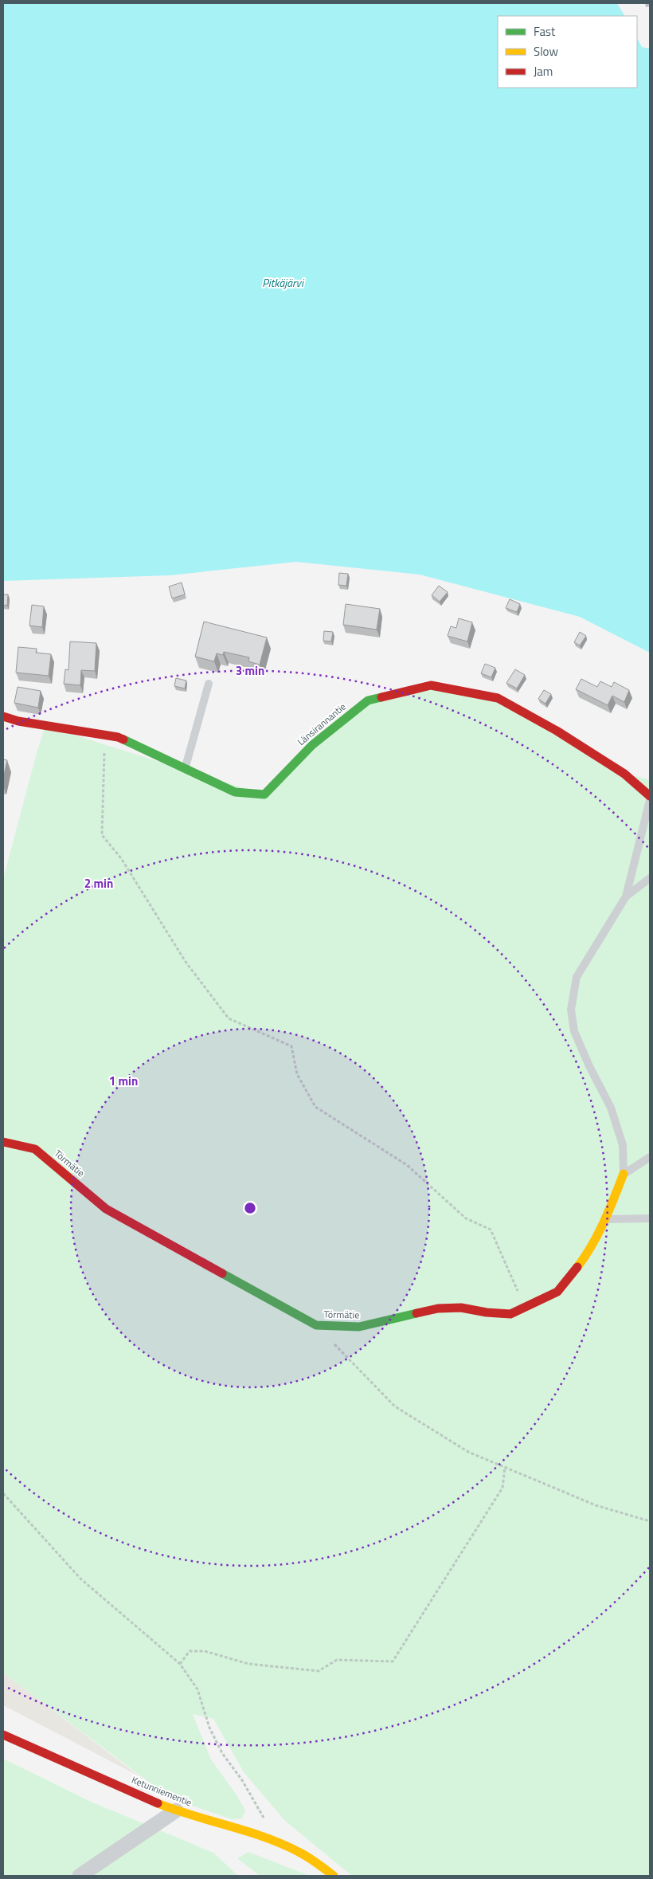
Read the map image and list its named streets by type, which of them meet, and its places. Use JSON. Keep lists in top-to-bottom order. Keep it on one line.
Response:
{"streets":{"street":["Länsirannantie","Törmätie","Ketunniementie"]},"water":["Pitkäjärvi"],"legend":["Fast","Slow","Jam"],"rings":["3 min","2 min","1 min"]}
